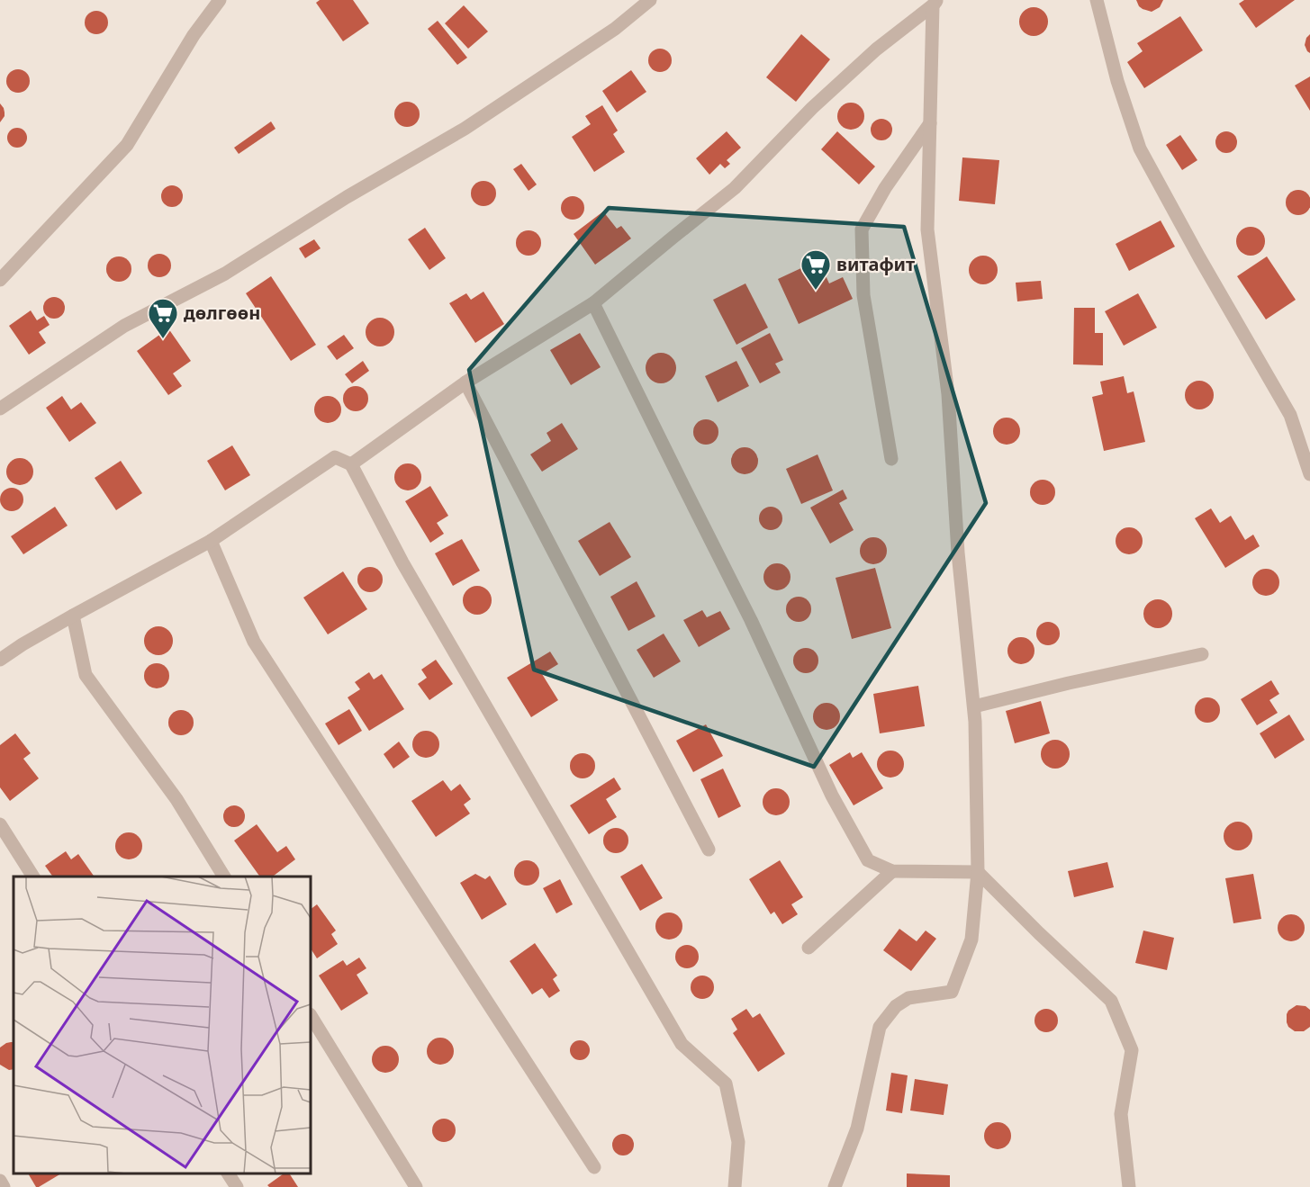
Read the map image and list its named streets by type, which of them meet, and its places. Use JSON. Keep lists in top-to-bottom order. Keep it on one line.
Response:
{"places":{"supermarket":["витафит","дөлгөөн"]}}
